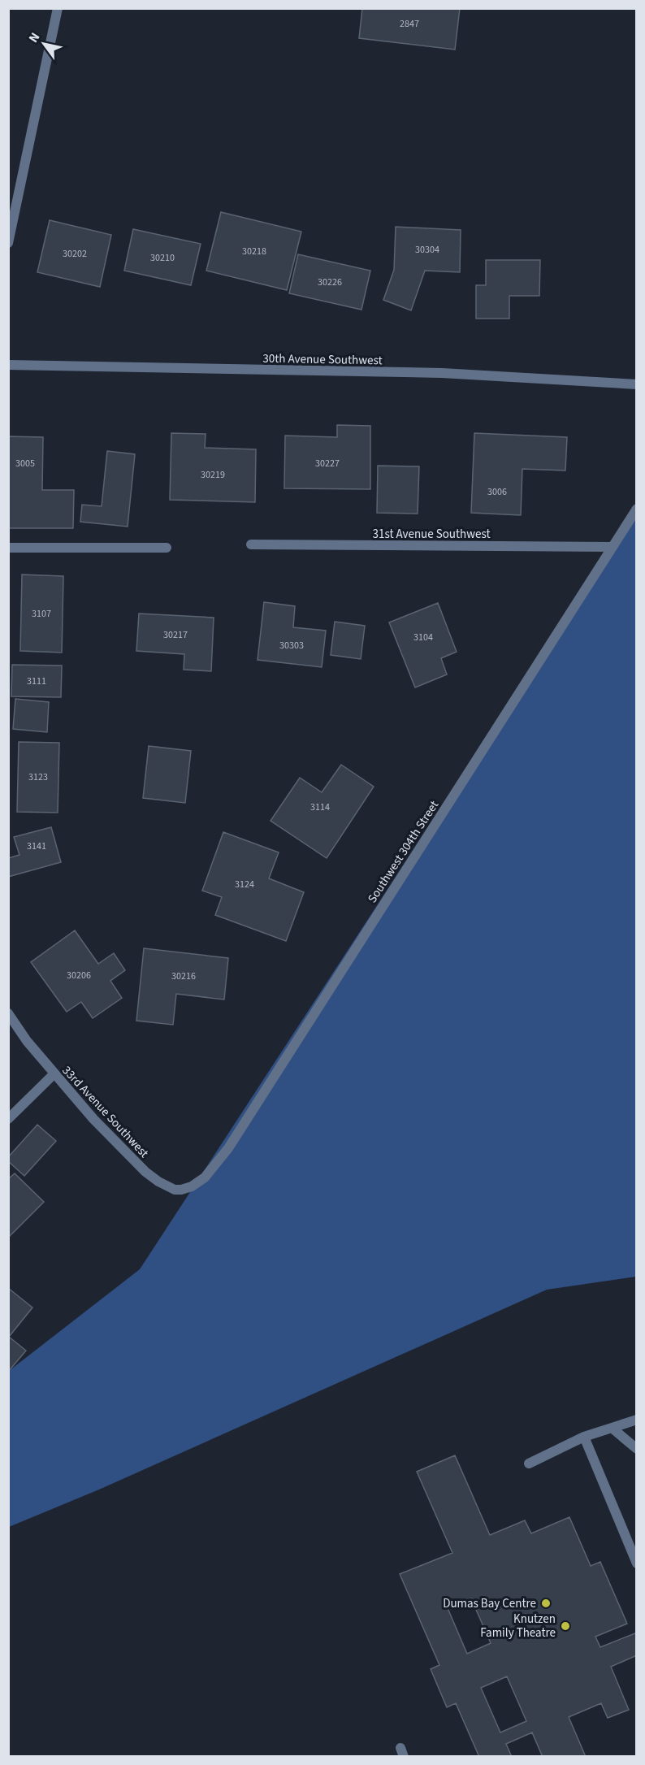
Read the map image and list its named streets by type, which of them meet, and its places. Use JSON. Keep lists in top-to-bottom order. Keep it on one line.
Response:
{"streets":{"street":["30th Avenue Southwest","31st Avenue Southwest","Southwest 304th Street","33rd Avenue Southwest"]},"crossings":[["31st Avenue Southwest","Southwest 304th Street"],["Southwest 304th Street","33rd Avenue Southwest"]],"places":["Dumas Bay Centre","Knutzen Family Theatre"],"house_numbers":["2847","30304","30218","30202","30210","30226","3005","30227","30219","3006","3107","30217","3104","30303","3111","3123","3114","3141","3124","30206","30216"],"north":"top left"}
